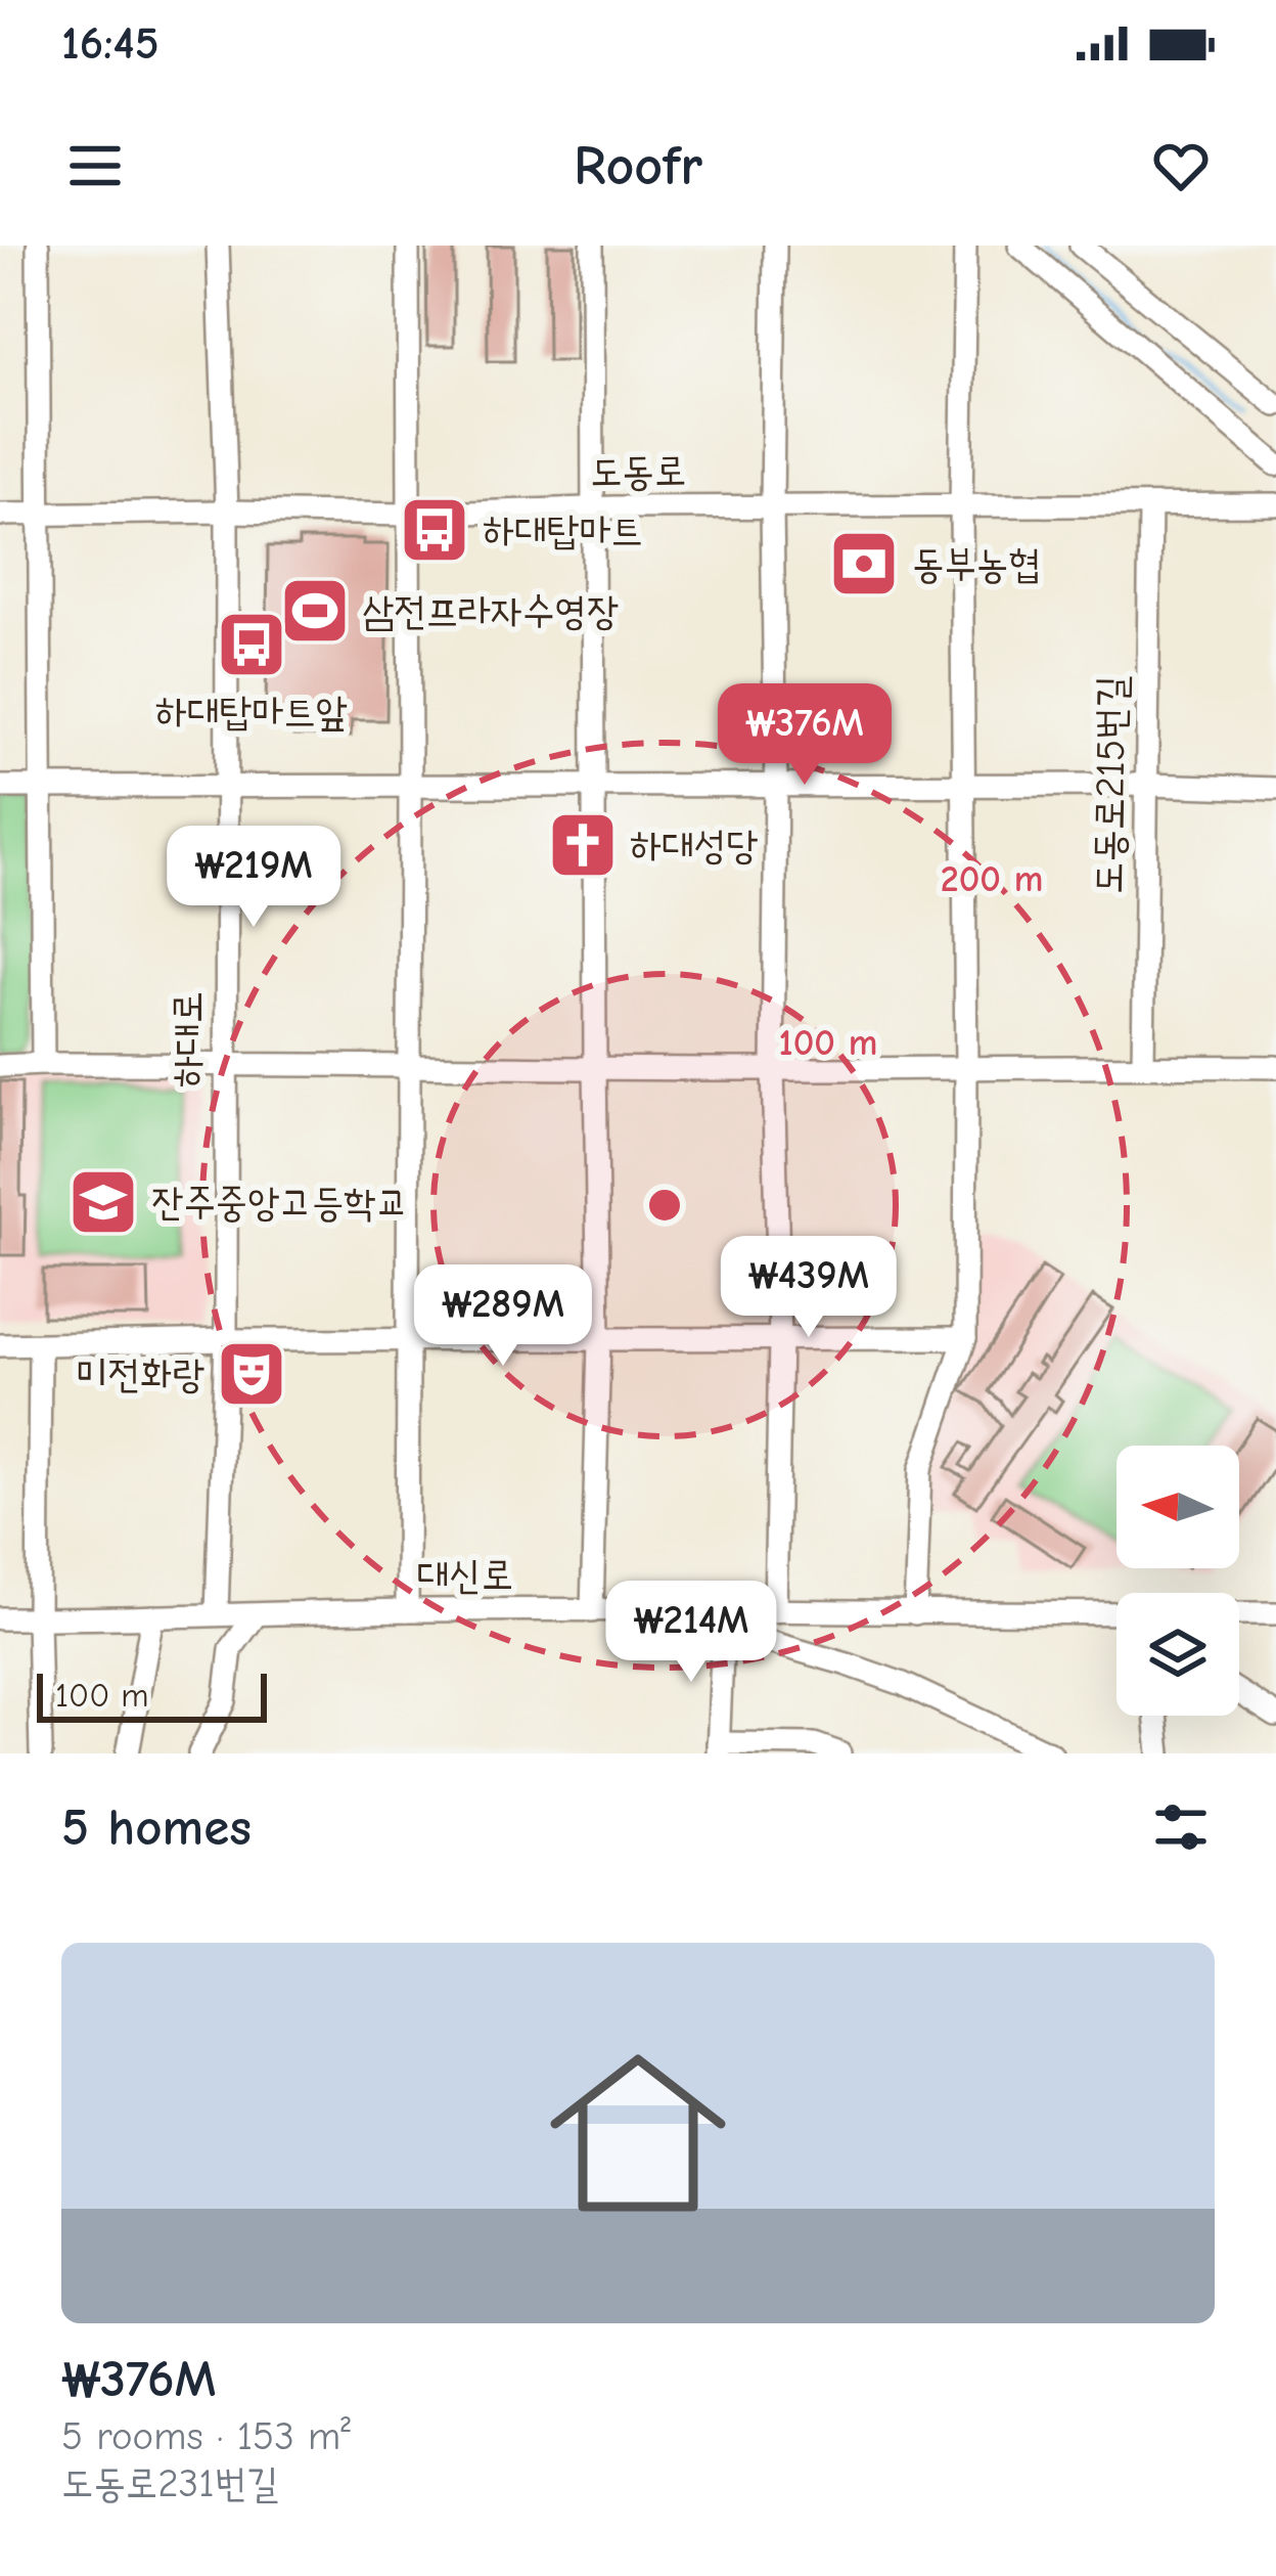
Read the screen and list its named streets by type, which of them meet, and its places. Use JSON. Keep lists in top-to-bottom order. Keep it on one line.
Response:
{"streets":{"street":["도동로","도동로215번길","하대로","대신로"]},"crossings":[["도동로","도동로215번길"],["도동로","하대로"],["하대로","대신로"]],"places":{"bus stop":["하대탑마트","하대탑마트앞"],"bank":["동부농협"],"sports":["삼전프라자수영장"],"church":["하대성당"],"school or university":["잔주중앙고등학교"],"theatre":["미전화랑"]},"scale_bar":"100 m","north":"left","page":{"status":"16:45","header":"Roofr","price":["₩376M","₩219M","₩439M","₩289M","₩214M"],"scale":"100 m","heading":"5 homes","list":[{"name":"₩376M","note":"5 rooms · 153 m² · 도동로231번길"}]},"rings":["200 m","100 m"]}
